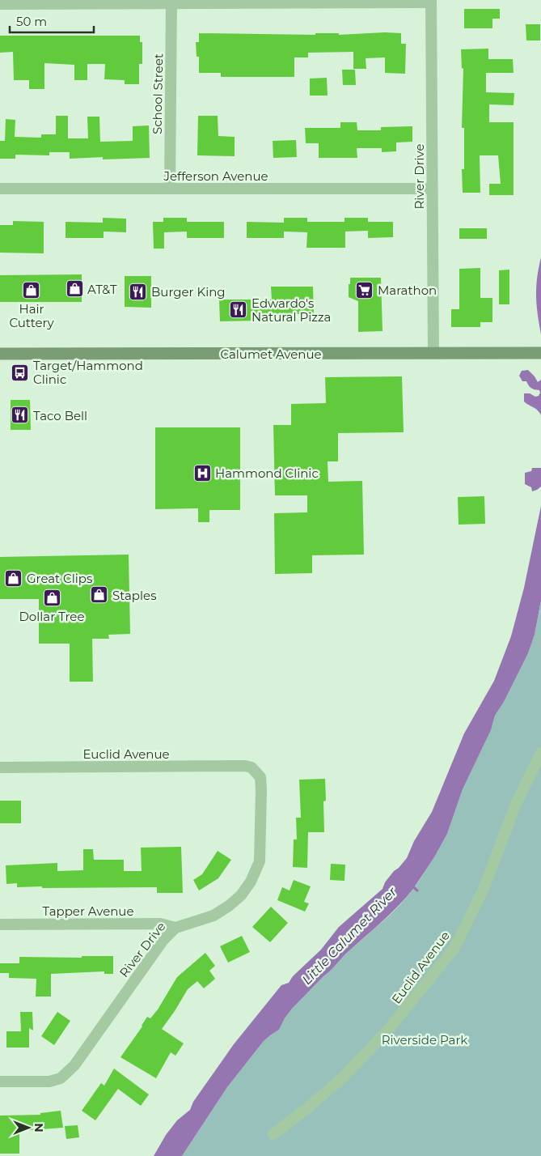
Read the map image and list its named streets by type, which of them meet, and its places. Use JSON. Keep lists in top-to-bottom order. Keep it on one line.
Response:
{"streets":{"main road":["Calumet Avenue"],"street":["School Street","Jefferson Avenue","River Drive","Euclid Avenue","Tapper Avenue"]},"crossings":[["School Street","Jefferson Avenue"],["Jefferson Avenue","River Drive"],["River Drive","Calumet Avenue"],["River Drive","Euclid Avenue"],["River Drive","Tapper Avenue"]],"water":["Little Calumet River"],"parks":["Riverside Park"],"places":{"shop":["AT&T","Hair Cuttery","Great Clips","Staples","Dollar Tree"],"supermarket":["Marathon"],"restaurant":["Burger King","Edwardo's Natural Pizza","Taco Bell"],"bus stop":["Target/Hammond Clinic"],"hospital":["Hammond Clinic"]},"scale_bar":"50 m","north":"right"}
